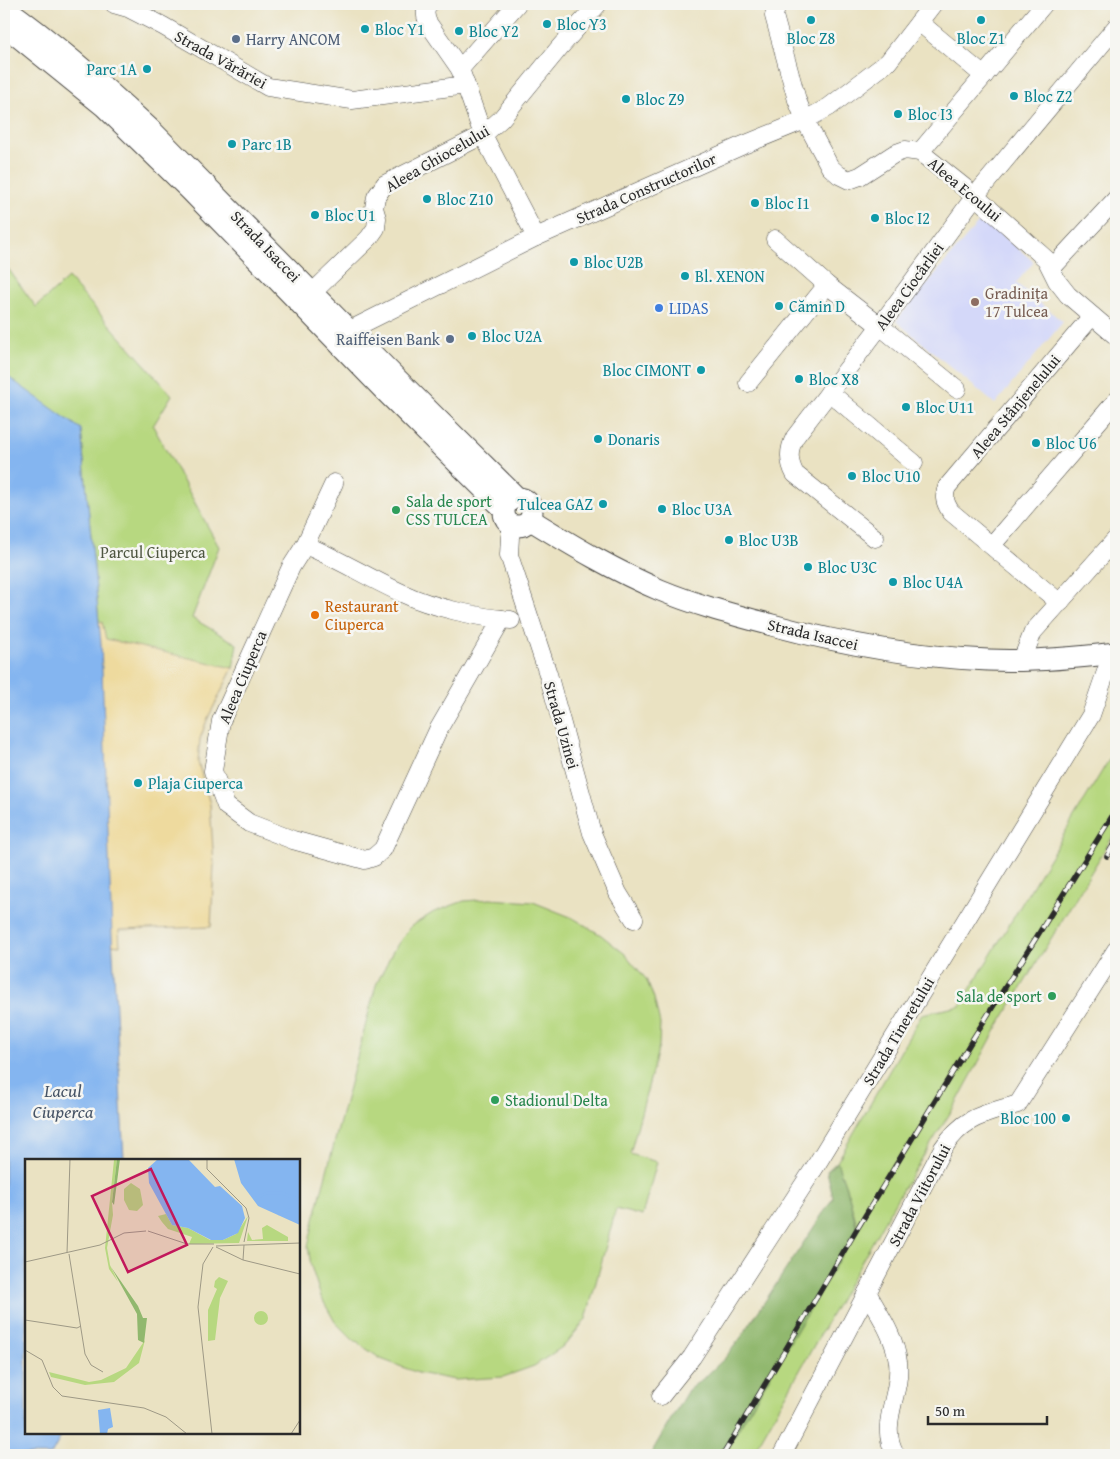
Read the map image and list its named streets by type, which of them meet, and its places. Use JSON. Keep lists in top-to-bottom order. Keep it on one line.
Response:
{"streets":{"main road":["Strada Isaccei"],"street":["Strada Vărăriei","Aleea Ghiocelului","Strada Constructorilor","Aleea Ecoului","Aleea Ciocârliei","Aleea Stânjenelului","Aleea Ciuperca","Strada Uzinei","Strada Tineretului","Strada Viitorului"]},"crossings":[["Aleea Ghiocelului","Strada Isaccei"],["Strada Constructorilor","Aleea Ecoului"],["Strada Constructorilor","Strada Isaccei"],["Aleea Ecoului","Aleea Ciocârliei"],["Aleea Ecoului","Aleea Stânjenelului"],["Strada Isaccei","Strada Uzinei"],["Strada Isaccei","Strada Tineretului"]],"water":["Lacul Ciuperca"],"parks":["Parcul Ciuperca"],"places":["Bloc Z8","Bloc Z1","Bloc Y3","Bloc Y1","Bloc Y2","Harry ANCOM","Parc 1A","Bloc Z2","Bloc Z9","Bloc I3","Parc 1B","Bloc Z10","Bloc I1","Bloc U1","Bloc I2","Bloc U2B","Bl. XENON","Gradinița 17 Tulcea","Cămin D","LIDAS","Bloc U2A","Raiffeisen Bank","Bloc CIMONT","Bloc X8","Bloc U11","Donaris","Bloc U6","Bloc U10","Tulcea GAZ","Bloc U3A","Sala de sport CSS TULCEA","Bloc U3B","Bloc U3C","Bloc U4A","Restaurant Ciuperca","Plaja Ciuperca","Sala de sport","Stadionul Delta","Bloc 100"],"scale_bar":"50 m"}
